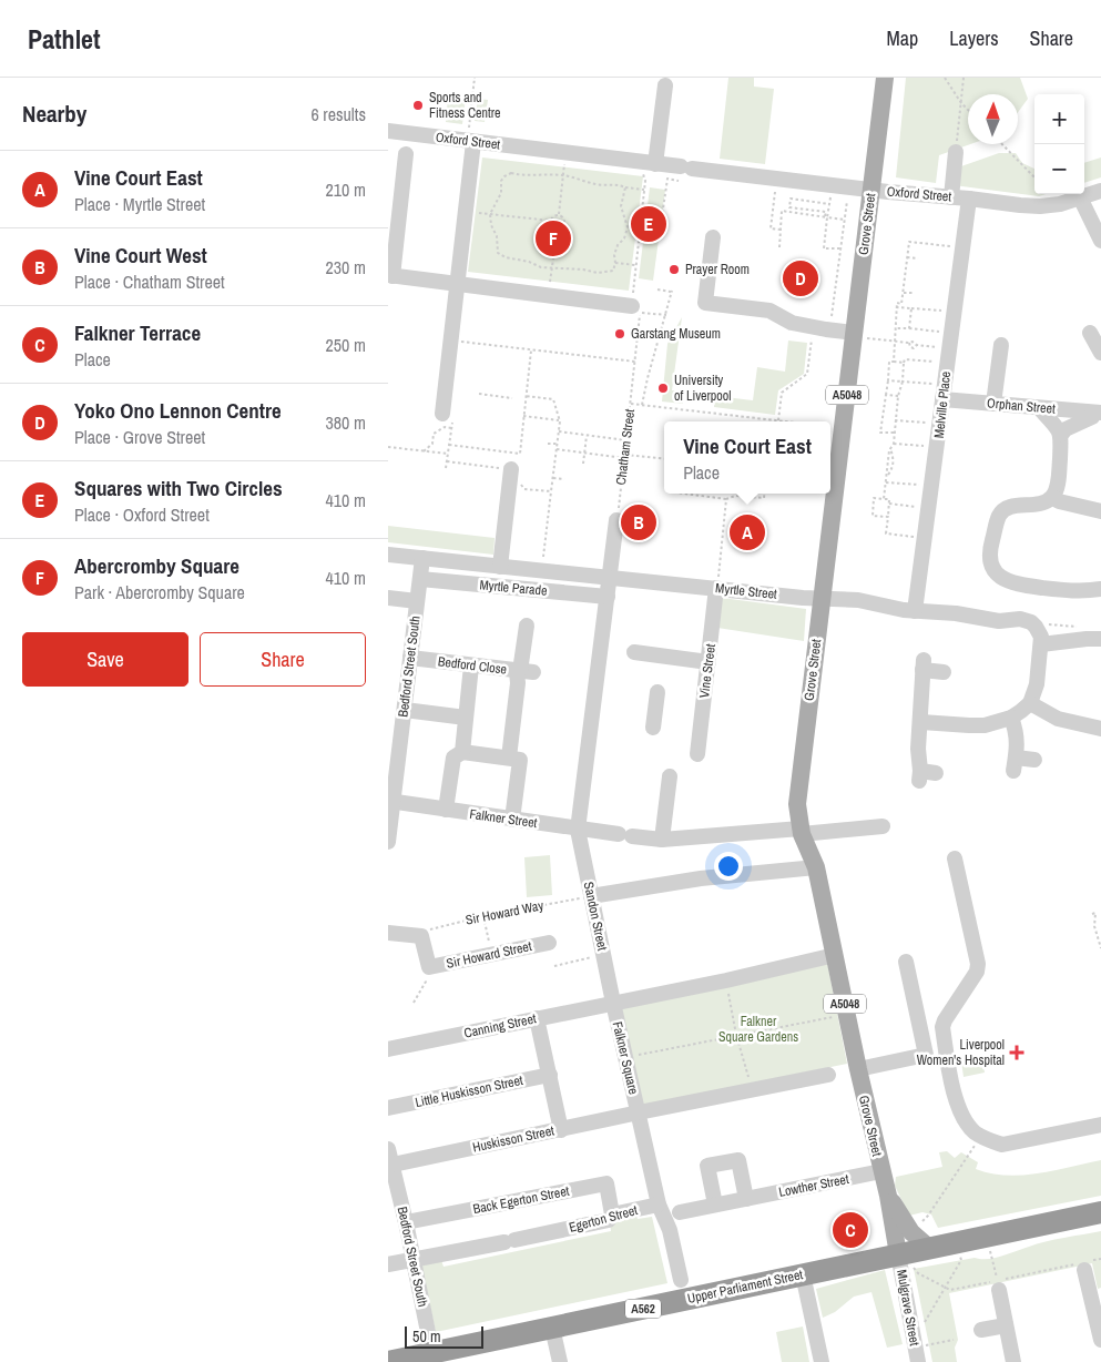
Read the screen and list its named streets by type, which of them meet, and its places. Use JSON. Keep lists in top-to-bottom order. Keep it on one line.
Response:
{"streets":{"highway":["Upper Parliament Street","A562"],"main road":["Grove Street","A5048"],"street":["Oxford Street","Melville Place","Orphan Street","Myrtle Parade","Myrtle Street","Bedford Close","Bedford Street South","Vine Street","Falkner Street","Sandon Street","Sir Howard Street","Canning Street","Falkner Square","Little Huskisson Street","Huskisson Street","Lowther Street","Back Egerton Street","Egerton Street","Mulgrave Street"],"path":["Chatham Street","Sir Howard Way"]},"crossings":[["Oxford Street","Grove Street"],["Oxford Street","Melville Place"],["Grove Street","Myrtle Street"],["Grove Street","Falkner Street"],["Grove Street","Falkner Square"],["Grove Street","Lowther Street"],["Grove Street","Upper Parliament Street"],["Grove Street","Mulgrave Street"],["Melville Place","Orphan Street"],["Melville Place","Myrtle Street"],["Myrtle Parade","Bedford Street South"],["Myrtle Street","Bedford Street South"],["Myrtle Street","Vine Street"],["Bedford Close","Bedford Street South"],["Bedford Street South","Falkner Street"],["Bedford Street South","Huskisson Street"],["Bedford Street South","Back Egerton Street"],["Bedford Street South","Egerton Street"],["Falkner Street","Sandon Street"],["Sir Howard Way","Sandon Street"],["Sir Howard Way","Sir Howard Street"],["Sandon Street","Canning Street"],["Sandon Street","Falkner Square"],["Canning Street","Falkner Square"],["Falkner Square","Huskisson Street"],["Back Egerton Street","Egerton Street"],["Upper Parliament Street","Mulgrave Street"]],"parks":["Falkner Square Gardens"],"places":{"other":["Sports and Fitness Centre","Prayer Room","Garstang Museum","University of Liverpool"],"health":["Liverpool Women's Hospital"]},"scale_bar":"50 m","north":"top","page":{"header":"Pathlet","nav":["Map","Layers","Share"],"heading":["Nearby","6 results"],"map_buttons":["+","−"],"list":[{"mark":"A","name":"Vine Court East","note":"Place · Myrtle Street","value":"210 m"},{"mark":"B","name":"Vine Court West","note":"Place · Chatham Street","value":"230 m"},{"mark":"C","name":"Falkner Terrace","note":"Place","value":"250 m"},{"mark":"D","name":"Yoko Ono Lennon Centre","note":"Place · Grove Street","value":"380 m"},{"mark":"E","name":"Squares with Two Circles","note":"Place · Oxford Street","value":"410 m"},{"mark":"F","name":"Abercromby Square","note":"Park · Abercromby Square","value":"410 m"}],"pins":["E","F","D","B","A","C"],"popup":["Vine Court East","Place"],"buttons":["Save","Share"],"scale":"50 m"}}
